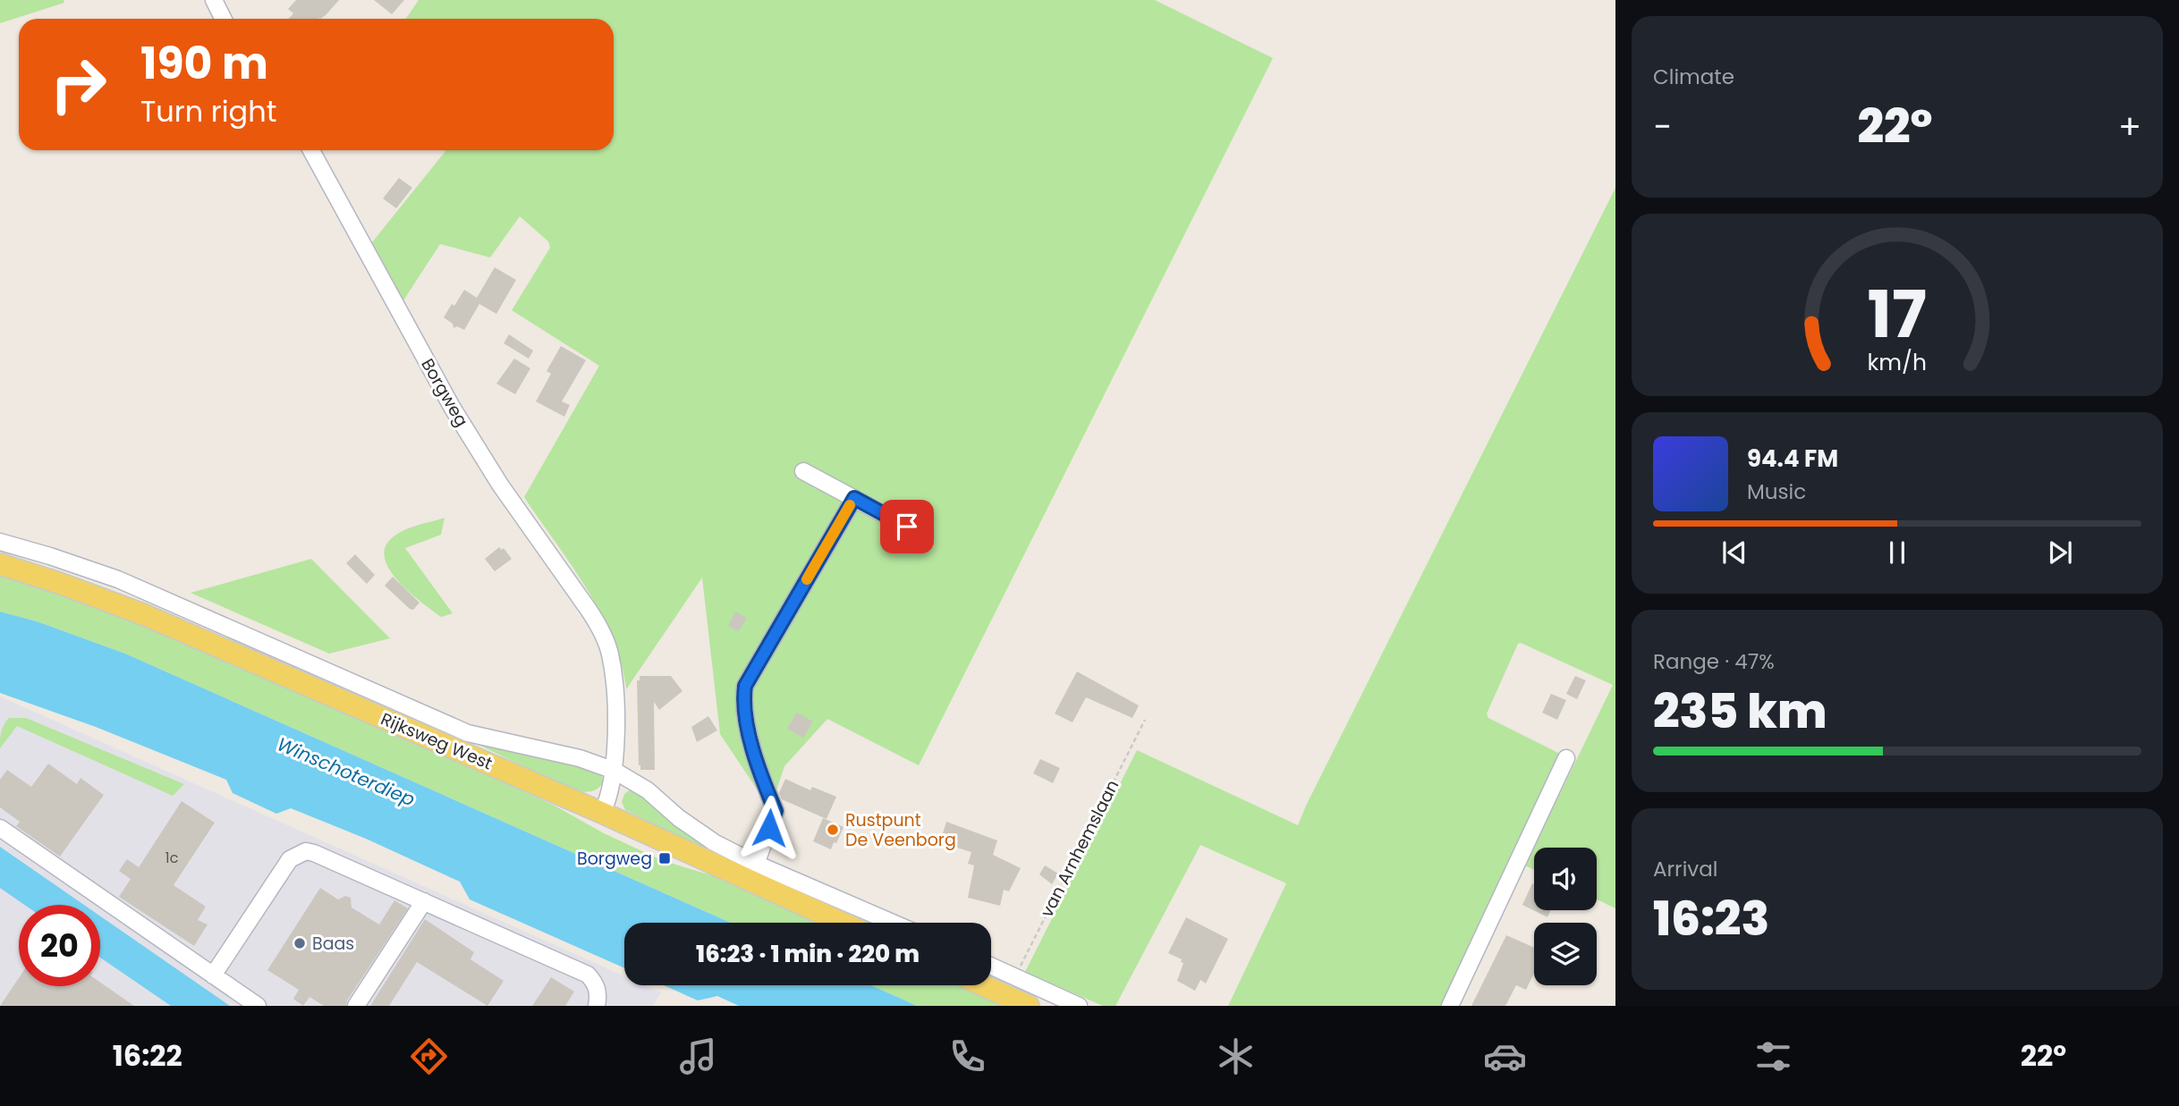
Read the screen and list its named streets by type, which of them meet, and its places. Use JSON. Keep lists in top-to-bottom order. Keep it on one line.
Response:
{"streets":{"main road":["Rijksweg West"],"street":["Borgweg"],"path":["van Arnhemslaan"]},"crossings":[["Borgweg","Rijksweg West"]],"water":["Winschoterdiep"],"places":{"other":["Rustpunt De Veenborg","Baas"],"transit":["Borgweg"]},"house_numbers":["1c"],"page":{"tile":["Climate",["Range · 47%","235 km"],["Arrival","16:23"]],"turn":["190 m","Turn right"],"heat":["−","22°","+"],"song":["94.4 FM","Music"],"limit":"20","trip":"16:23 · 1 min · 220 m","tabs":["16:22","22°"],"gauge":["17","km/h"]}}
